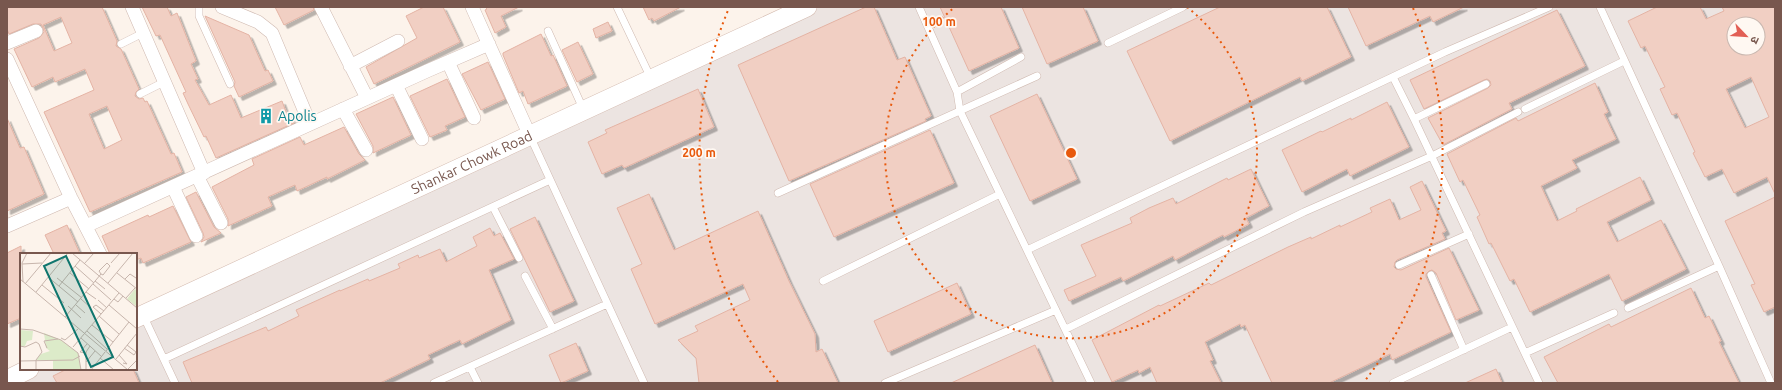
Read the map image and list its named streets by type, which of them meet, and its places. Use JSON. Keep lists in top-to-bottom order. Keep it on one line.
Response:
{"streets":{"main road":["Shankar Chowk Road"]},"places":{"building":["Apolis"]},"north":"bottom right","rings":["100 m","200 m"]}
